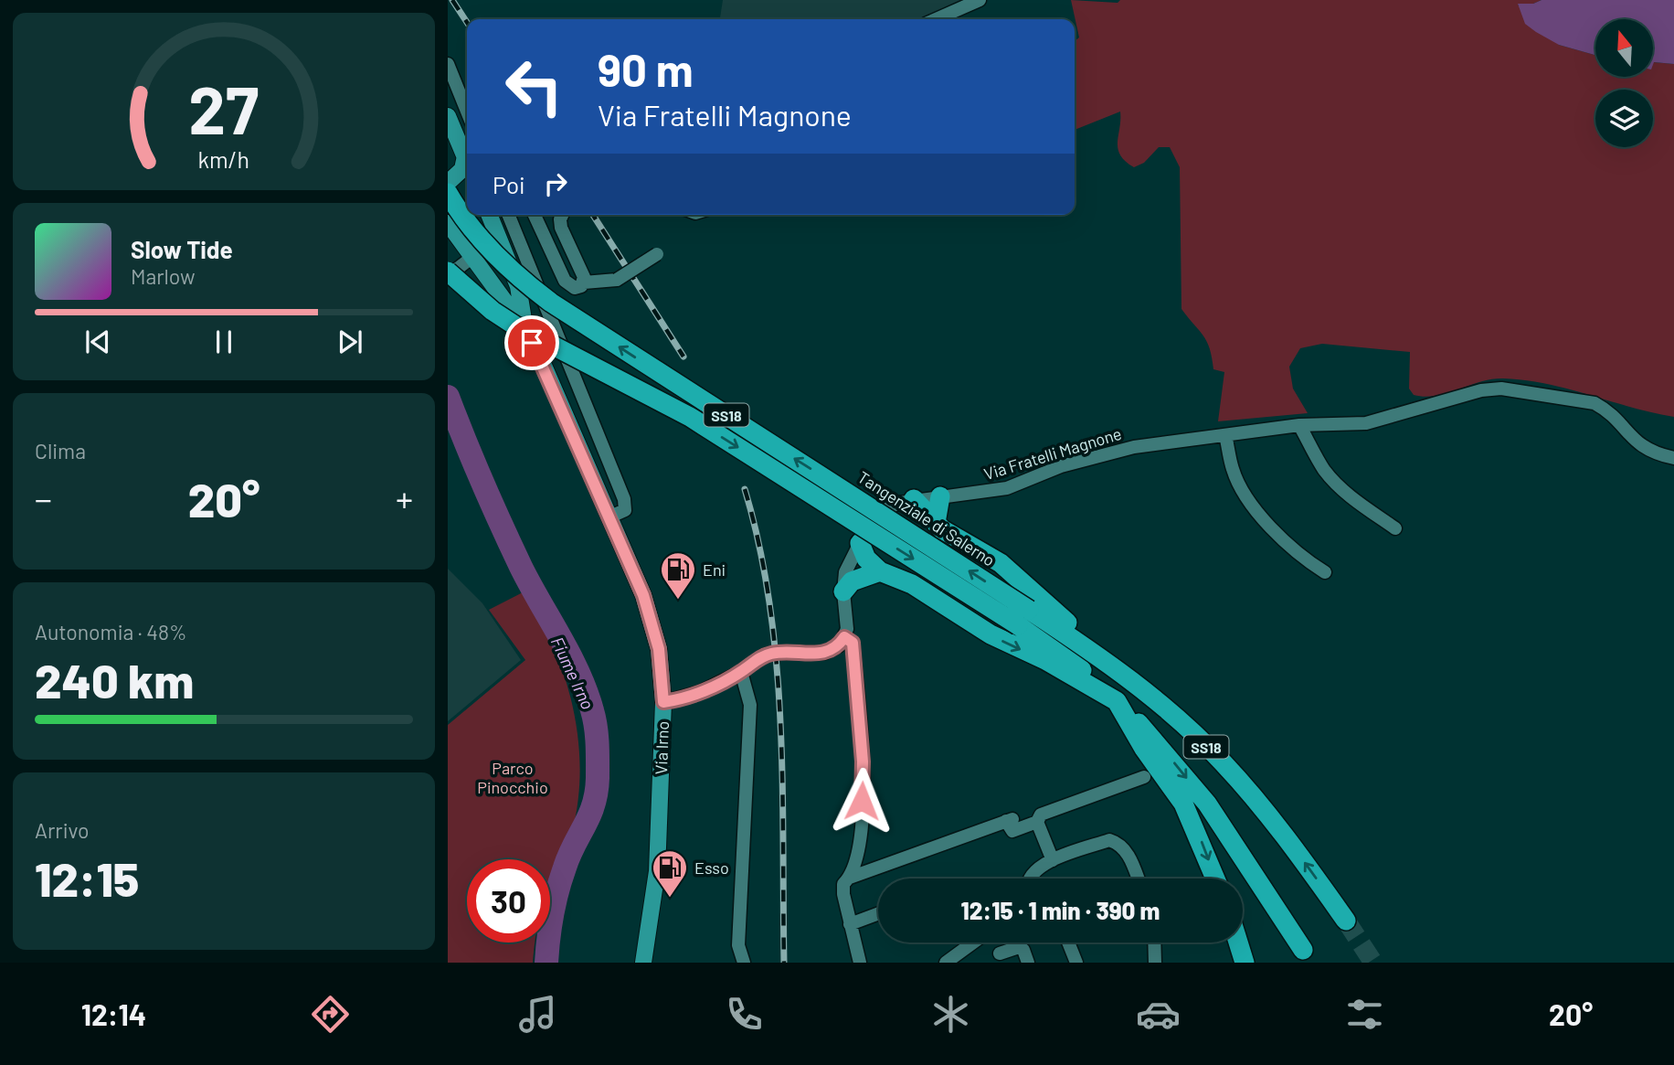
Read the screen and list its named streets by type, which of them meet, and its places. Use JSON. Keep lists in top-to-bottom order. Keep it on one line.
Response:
{"streets":{"highway":["SS18","Tangenziale di Salerno"],"main road":["Via Irno"],"street":["Via Fratelli Magnone"]},"water":["Fiume Irno"],"parks":["Parco Pinocchio"],"places":{"fuel station":["Eni","Esso"]},"north":"top","page":{"turn":["90 m","Via Fratelli Magnone"],"then":"Poi","song":["Slow Tide","Marlow"],"tile":["Clima",["Autonomia · 48%","240 km"],["Arrivo","12:15"]],"heat":["−","20°","+"],"limit":"30","trip":"12:15 · 1 min · 390 m","tabs":["12:14","20°"],"gauge":["27","km/h"]}}
